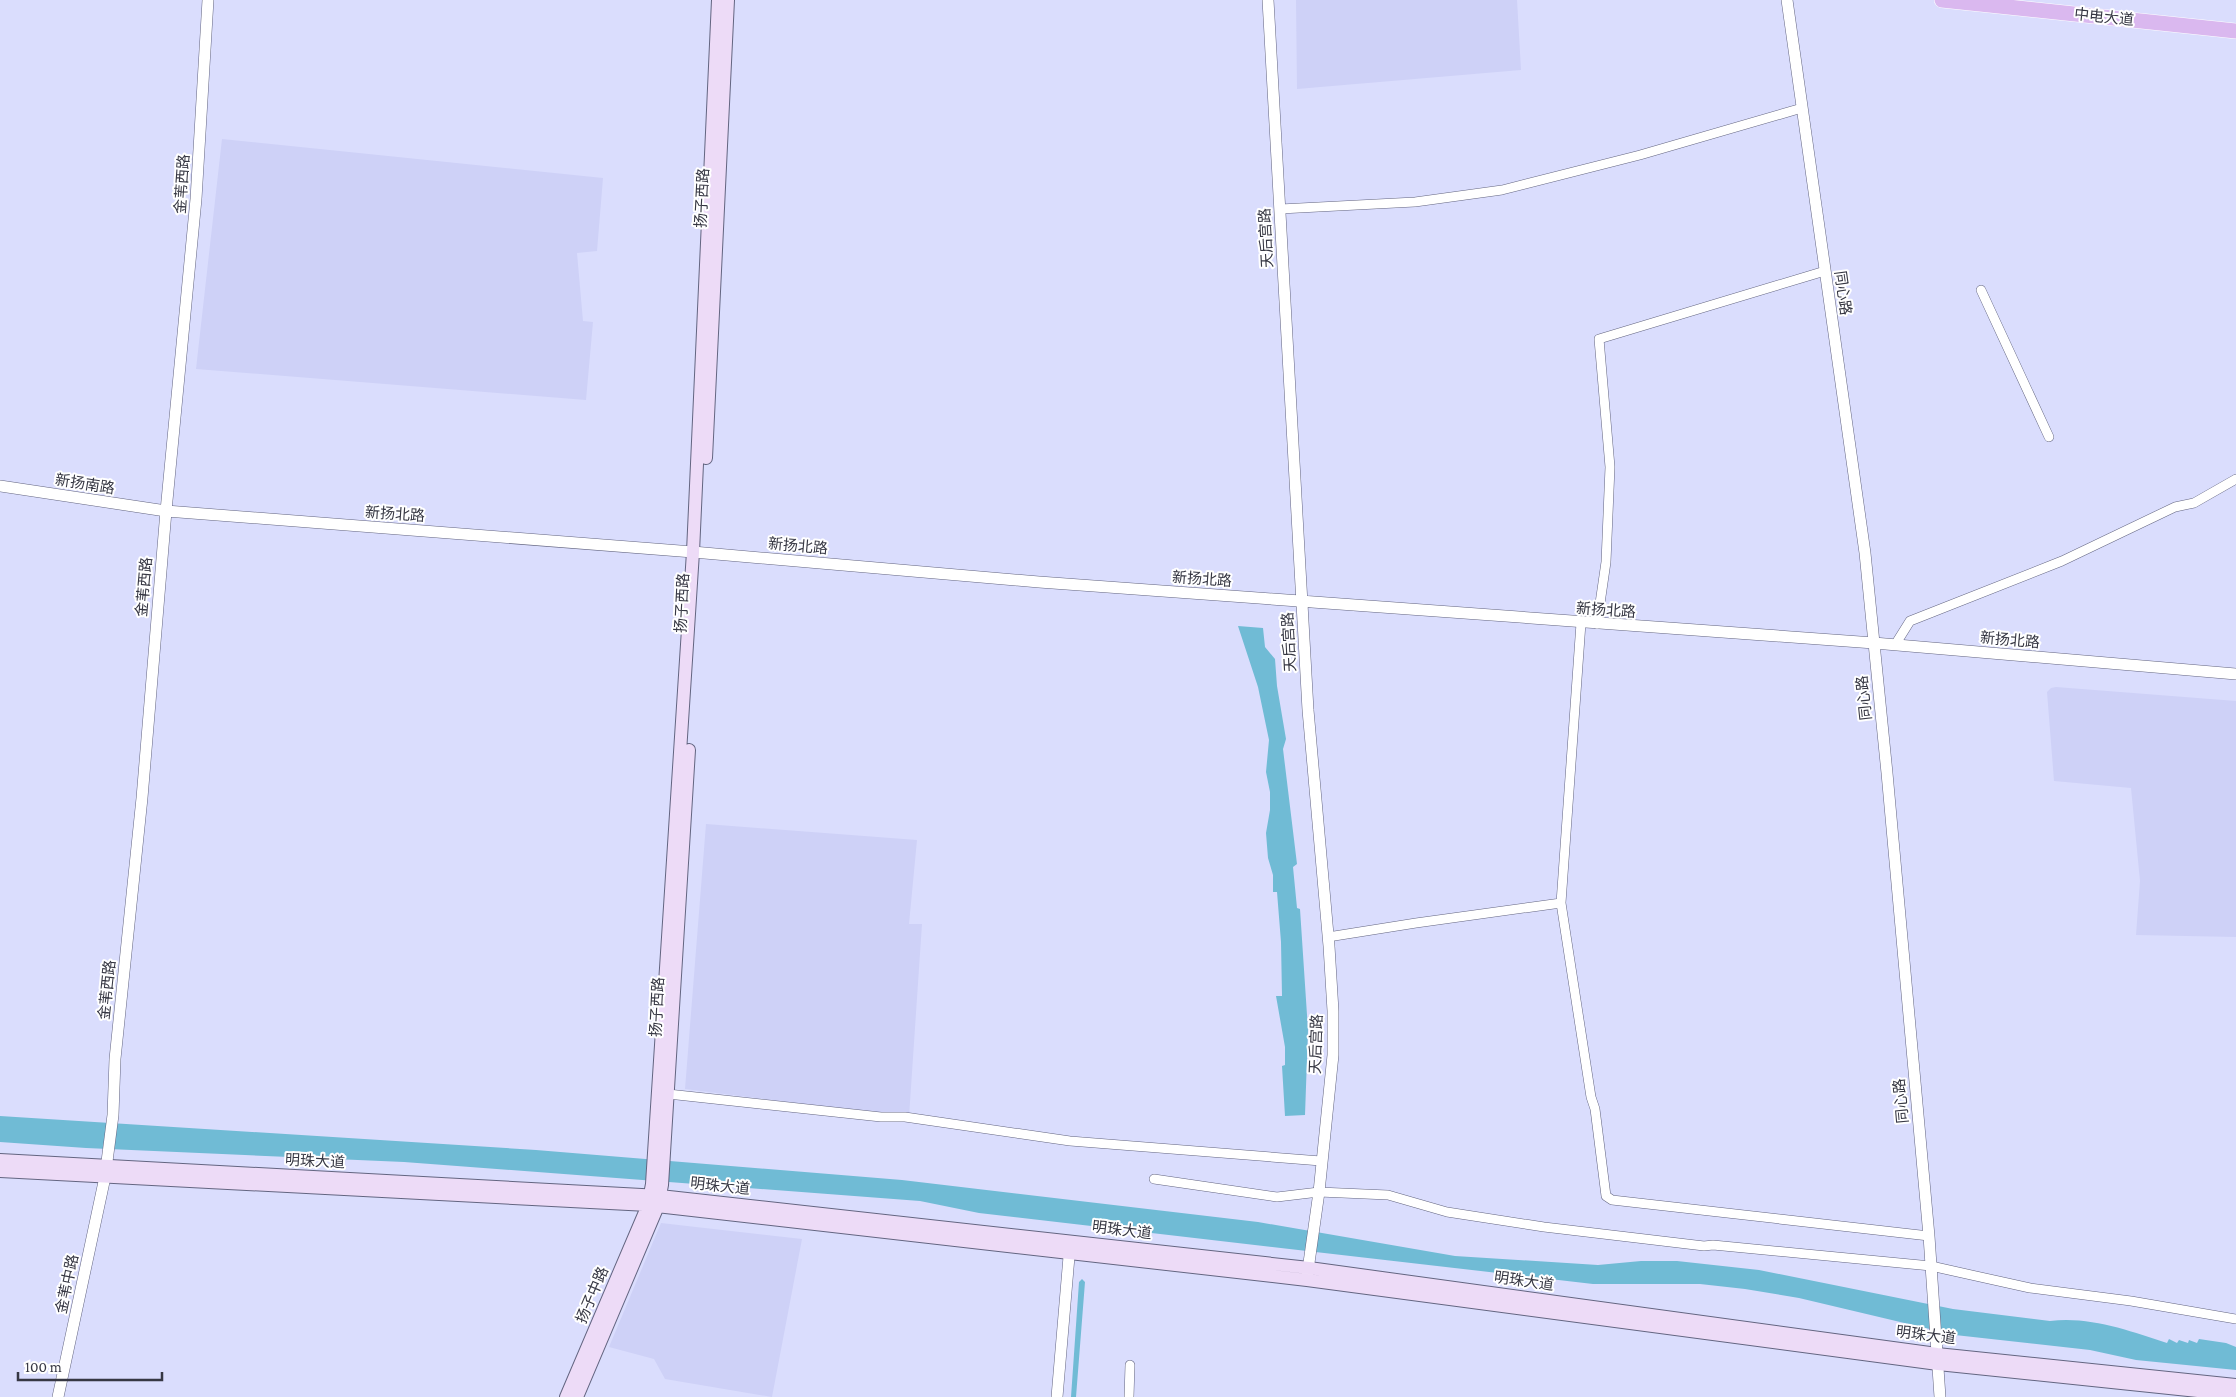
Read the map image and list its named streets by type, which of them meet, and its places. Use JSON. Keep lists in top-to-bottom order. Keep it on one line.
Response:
{"streets":{"main road":["中电大道","扬子西路","明珠大道","扬子中路"],"street":["金苇西路","天后宫路","同心路","新扬南路","新扬北路","金苇中路"]},"crossings":[["金苇西路","新扬南路"],["金苇西路","新扬北路"],["金苇西路","明珠大道"],["金苇西路","金苇中路"],["扬子西路","新扬北路"],["扬子西路","明珠大道"],["扬子西路","扬子中路"],["天后宫路","新扬北路"],["天后宫路","明珠大道"],["同心路","新扬北路"],["同心路","明珠大道"],["新扬南路","新扬北路"],["明珠大道","金苇中路"],["明珠大道","扬子中路"]],"scale_bar":"100 m"}
